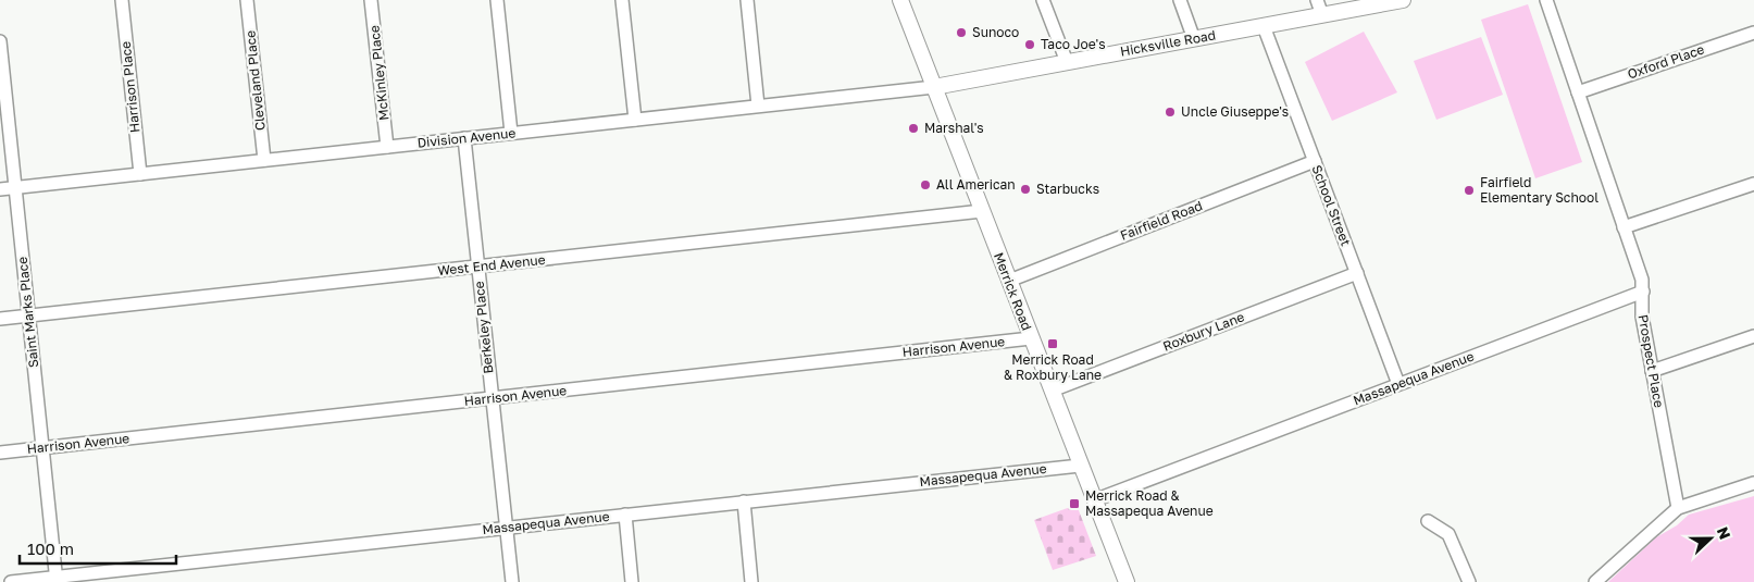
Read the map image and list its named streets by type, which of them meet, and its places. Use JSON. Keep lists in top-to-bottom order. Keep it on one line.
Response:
{"streets":{"main road":["Hicksville Road","Merrick Road"],"street":["Oxford Place","McKinley Place","Cleveland Place","Harrison Place","Division Avenue","School Street","Fairfield Road","West End Avenue","Saint Marks Place","Berkeley Place","Roxbury Lane","Harrison Avenue","Prospect Place","Massapequa Avenue"]},"crossings":[["Hicksville Road","Division Avenue"],["Hicksville Road","School Street"],["Hicksville Road","Merrick Road"],["Oxford Place","Prospect Place"],["McKinley Place","Division Avenue"],["Cleveland Place","Division Avenue"],["Harrison Place","Division Avenue"],["Division Avenue","Merrick Road"],["Division Avenue","Saint Marks Place"],["Division Avenue","Berkeley Place"],["School Street","Fairfield Road"],["School Street","Roxbury Lane"],["School Street","Massapequa Avenue"],["Fairfield Road","Merrick Road"],["West End Avenue","Merrick Road"],["West End Avenue","Saint Marks Place"],["West End Avenue","Berkeley Place"],["Merrick Road","Roxbury Lane"],["Merrick Road","Harrison Avenue"],["Merrick Road","Massapequa Avenue"],["Saint Marks Place","Harrison Avenue"],["Saint Marks Place","Massapequa Avenue"],["Berkeley Place","Harrison Avenue"],["Berkeley Place","Massapequa Avenue"],["Prospect Place","Massapequa Avenue"]],"places":{"other":["Sunoco","Taco Joe's","Uncle Giuseppe's","Marshal's","All American","Starbucks","Fairfield Elementary School"],"transit":["Merrick Road & Roxbury Lane","Merrick Road & Massapequa Avenue"]},"scale_bar":"100 m","north":"right"}
